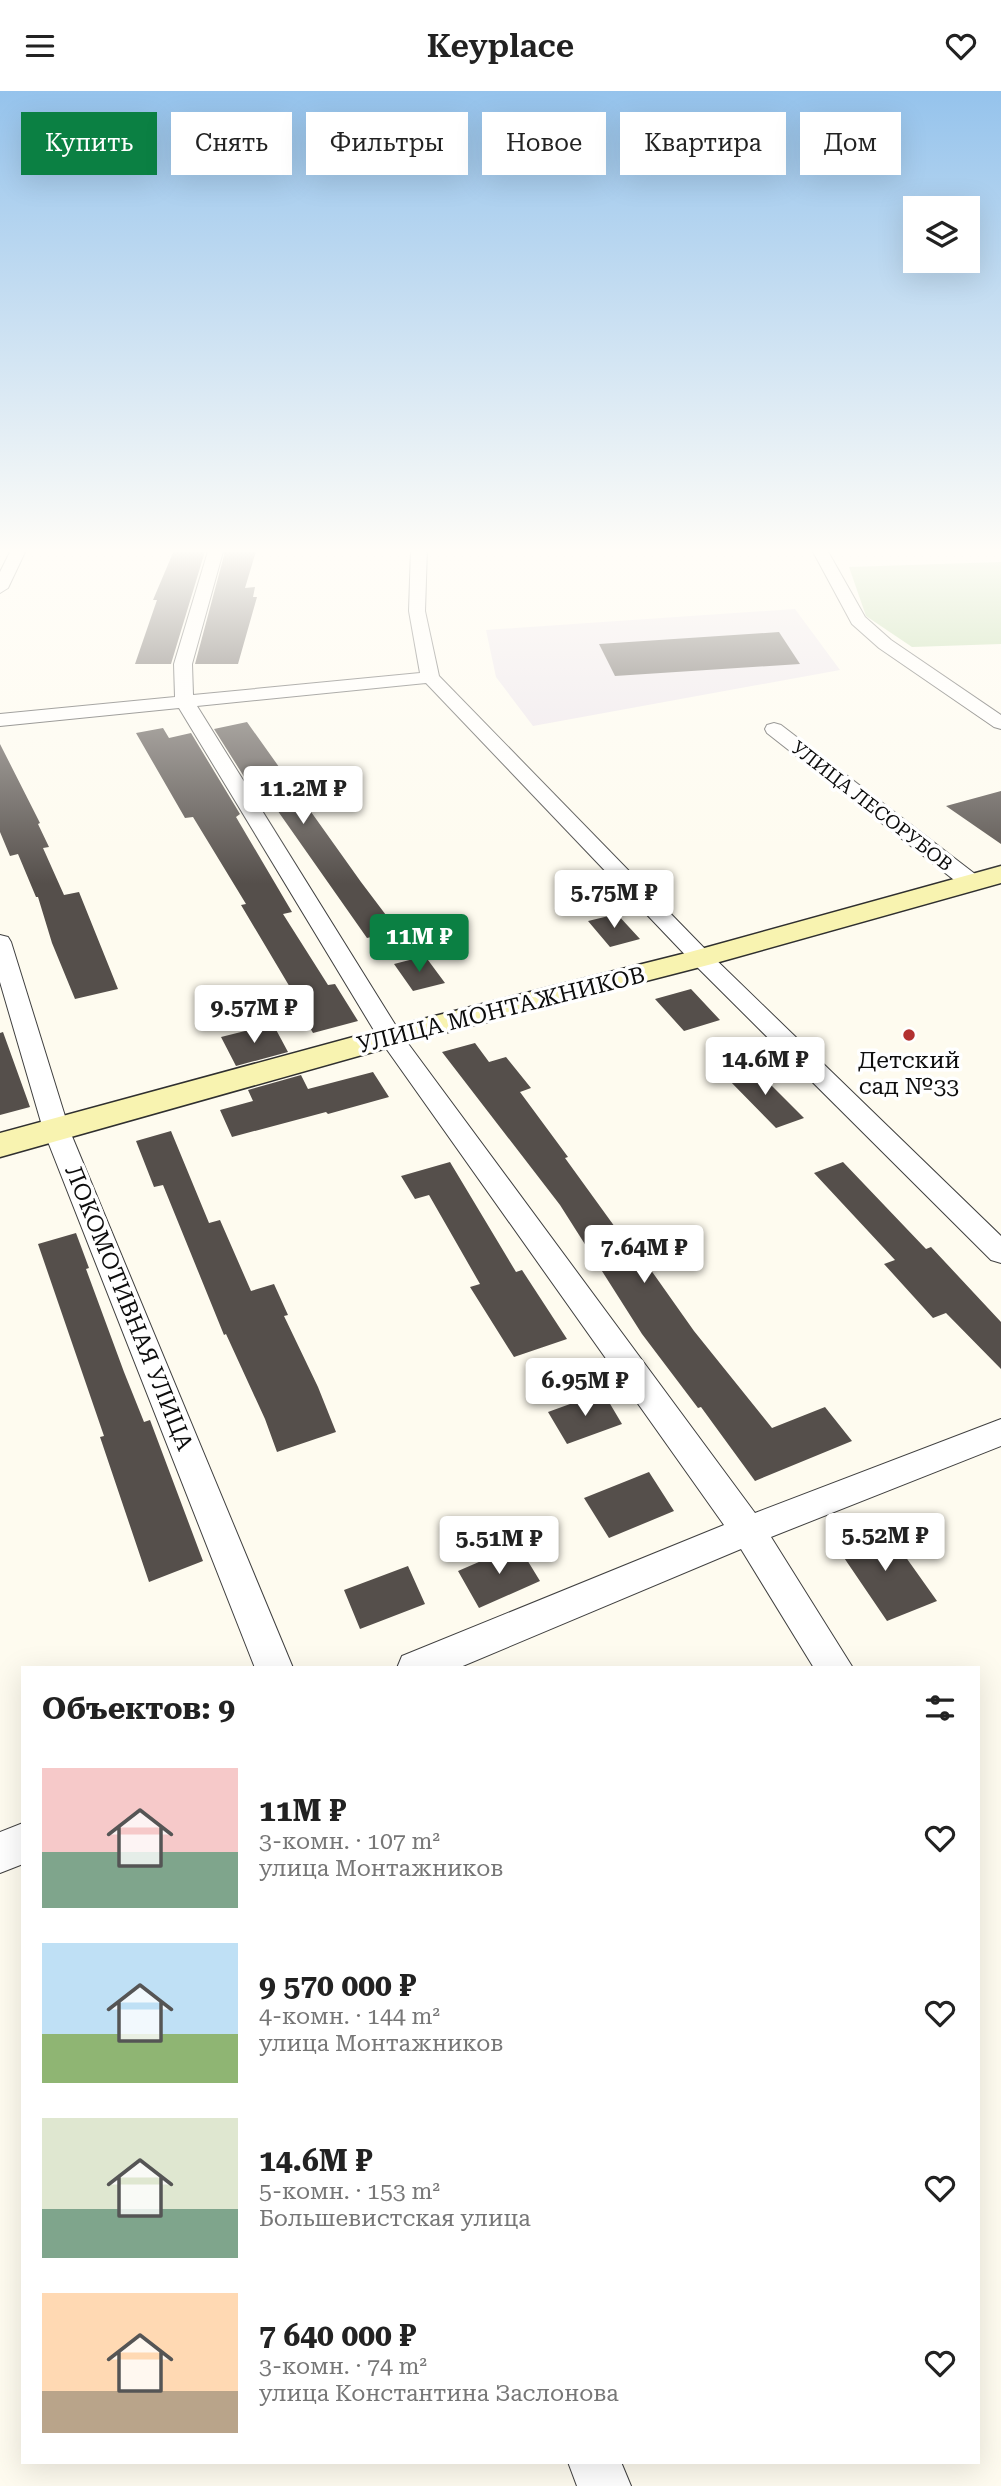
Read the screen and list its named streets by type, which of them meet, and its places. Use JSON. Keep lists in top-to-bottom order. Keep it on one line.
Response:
{"streets":{"street":["УЛИЦА ЛЕСОРУБОВ","УЛИЦА МОНТАЖНИКОВ","ЛОКОМОТИВНАЯ УЛИЦА"]},"crossings":[["УЛИЦА ЛЕСОРУБОВ","УЛИЦА МОНТАЖНИКОВ"],["УЛИЦА МОНТАЖНИКОВ","ЛОКОМОТИВНАЯ УЛИЦА"]],"places":["Детский сад №33"],"page":{"header":"Keyplace","chip":["Купить","Снять","Фильтры","Новое","Квартира","Дом"],"price":["11.2M ₽","5.75M ₽","11M ₽","9.57M ₽","14.6M ₽","7.64M ₽","6.95M ₽","5.52M ₽","5.51M ₽"],"heading":"Объектов: 9","list":[{"name":"11M ₽","note":"3-комн. · 107 m² · улица Монтажников"},{"name":"9 570 000 ₽","note":"4-комн. · 144 m² · улица Монтажников"},{"name":"14.6M ₽","note":"5-комн. · 153 m² · Большевистская улица"},{"name":"7 640 000 ₽","note":"3-комн. · 74 m² · улица Константина Заслонова"}]}}
